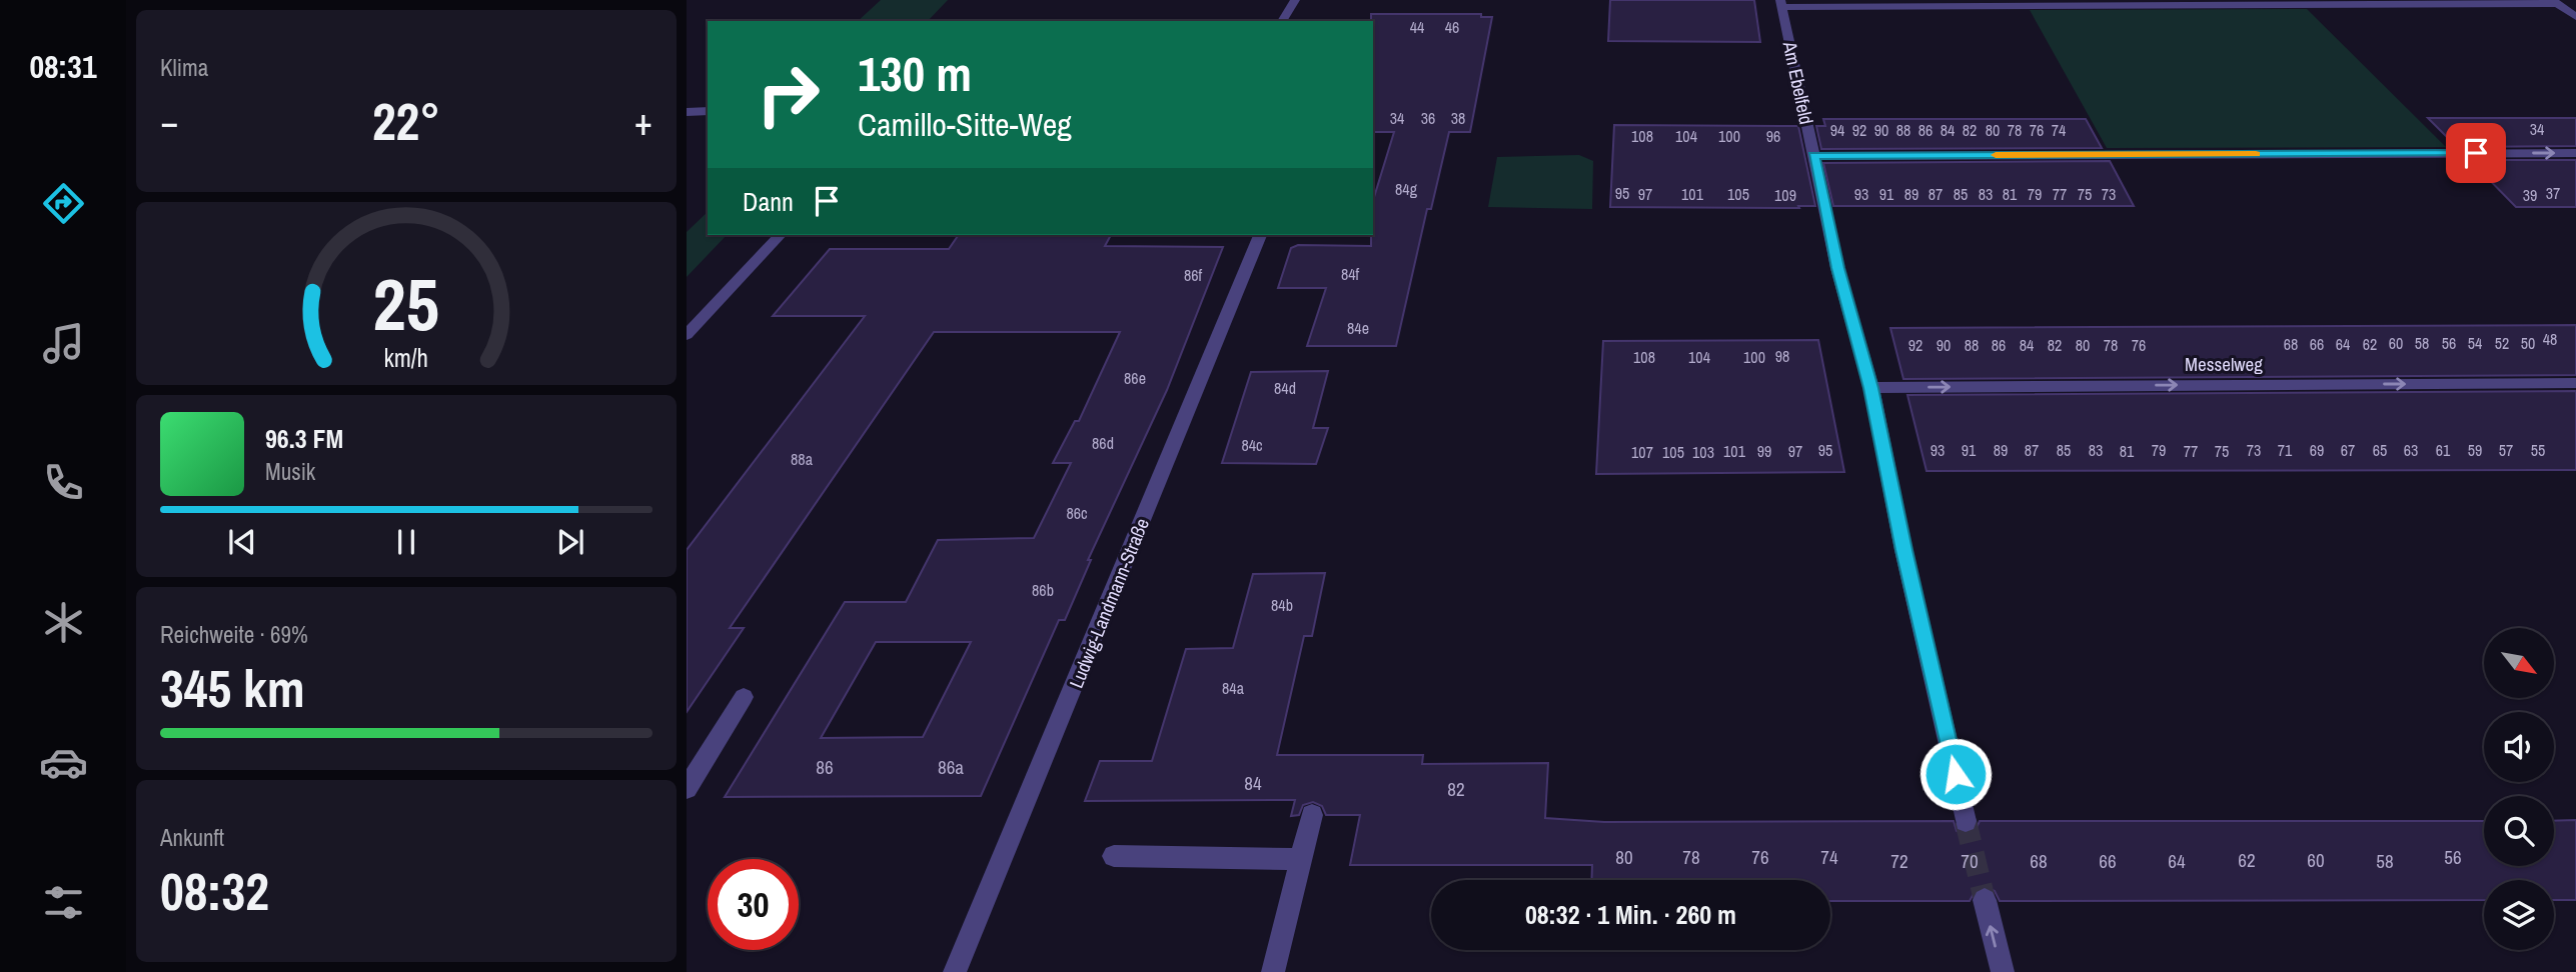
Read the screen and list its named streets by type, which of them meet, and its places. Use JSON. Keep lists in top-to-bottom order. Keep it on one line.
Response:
{"streets":{"street":["Am Ebelfeld","Messelweg","Ludwig-Landmann-Straße"]},"crossings":[["Am Ebelfeld","Messelweg"]],"one_way":["Messelweg"],"house_numbers":["44","46","34","36","38","34","94","92","90","88","86","84","82","80","78","76","74","108","104","100","96","84g","95","37","97","101","105","93","91","89","87","85","83","81","79","77","75","73","109","39","84f","86f","84e","48","60","58","56","54","52","50","68","66","64","62","92","90","88","86","84","82","80","78","76","98","108","104","100","86e","84d","86d","84c","95","93","91","89","87","85","83","79","73","71","69","67","65","63","61","59","57","55","101","99","97","81","77","75","107","105","103","88a","86c","86b","84b","84a","86","86a","84","82","80","78","76","74","56","62","60","72","70","68","66","64","58"],"north":"bottom right","page":{"tabs":"08:31","tile":["Klima",["Reichweite · 69%","345 km"],["Ankunft","08:32"]],"turn":["130 m","Camillo-Sitte-Weg"],"heat":["−","22°","+"],"then":"Dann","song":["96.3 FM","Musik"],"limit":"30","trip":"08:32 · 1 Min. · 260 m","gauge":["25","km/h"]}}
